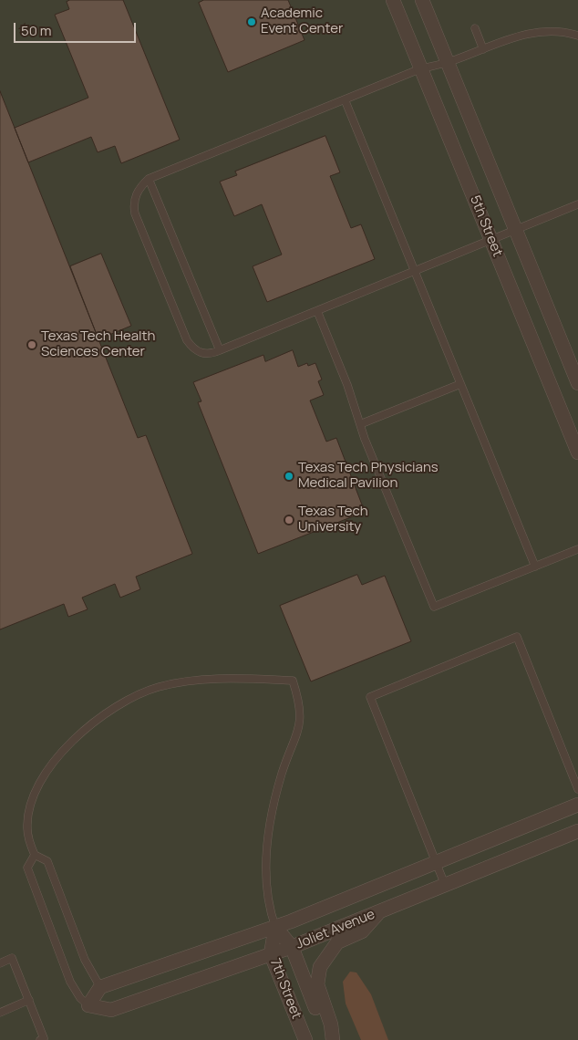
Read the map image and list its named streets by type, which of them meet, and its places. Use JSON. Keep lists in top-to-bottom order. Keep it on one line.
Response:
{"streets":{"street":["5th Street","Joliet Avenue","7th Street"]},"crossings":[["Joliet Avenue","7th Street"]],"places":["Academic Event Center","Texas Tech Health Sciences Center","Texas Tech Physicians Medical Pavilion","Texas Tech University"],"scale_bar":"50 m"}
